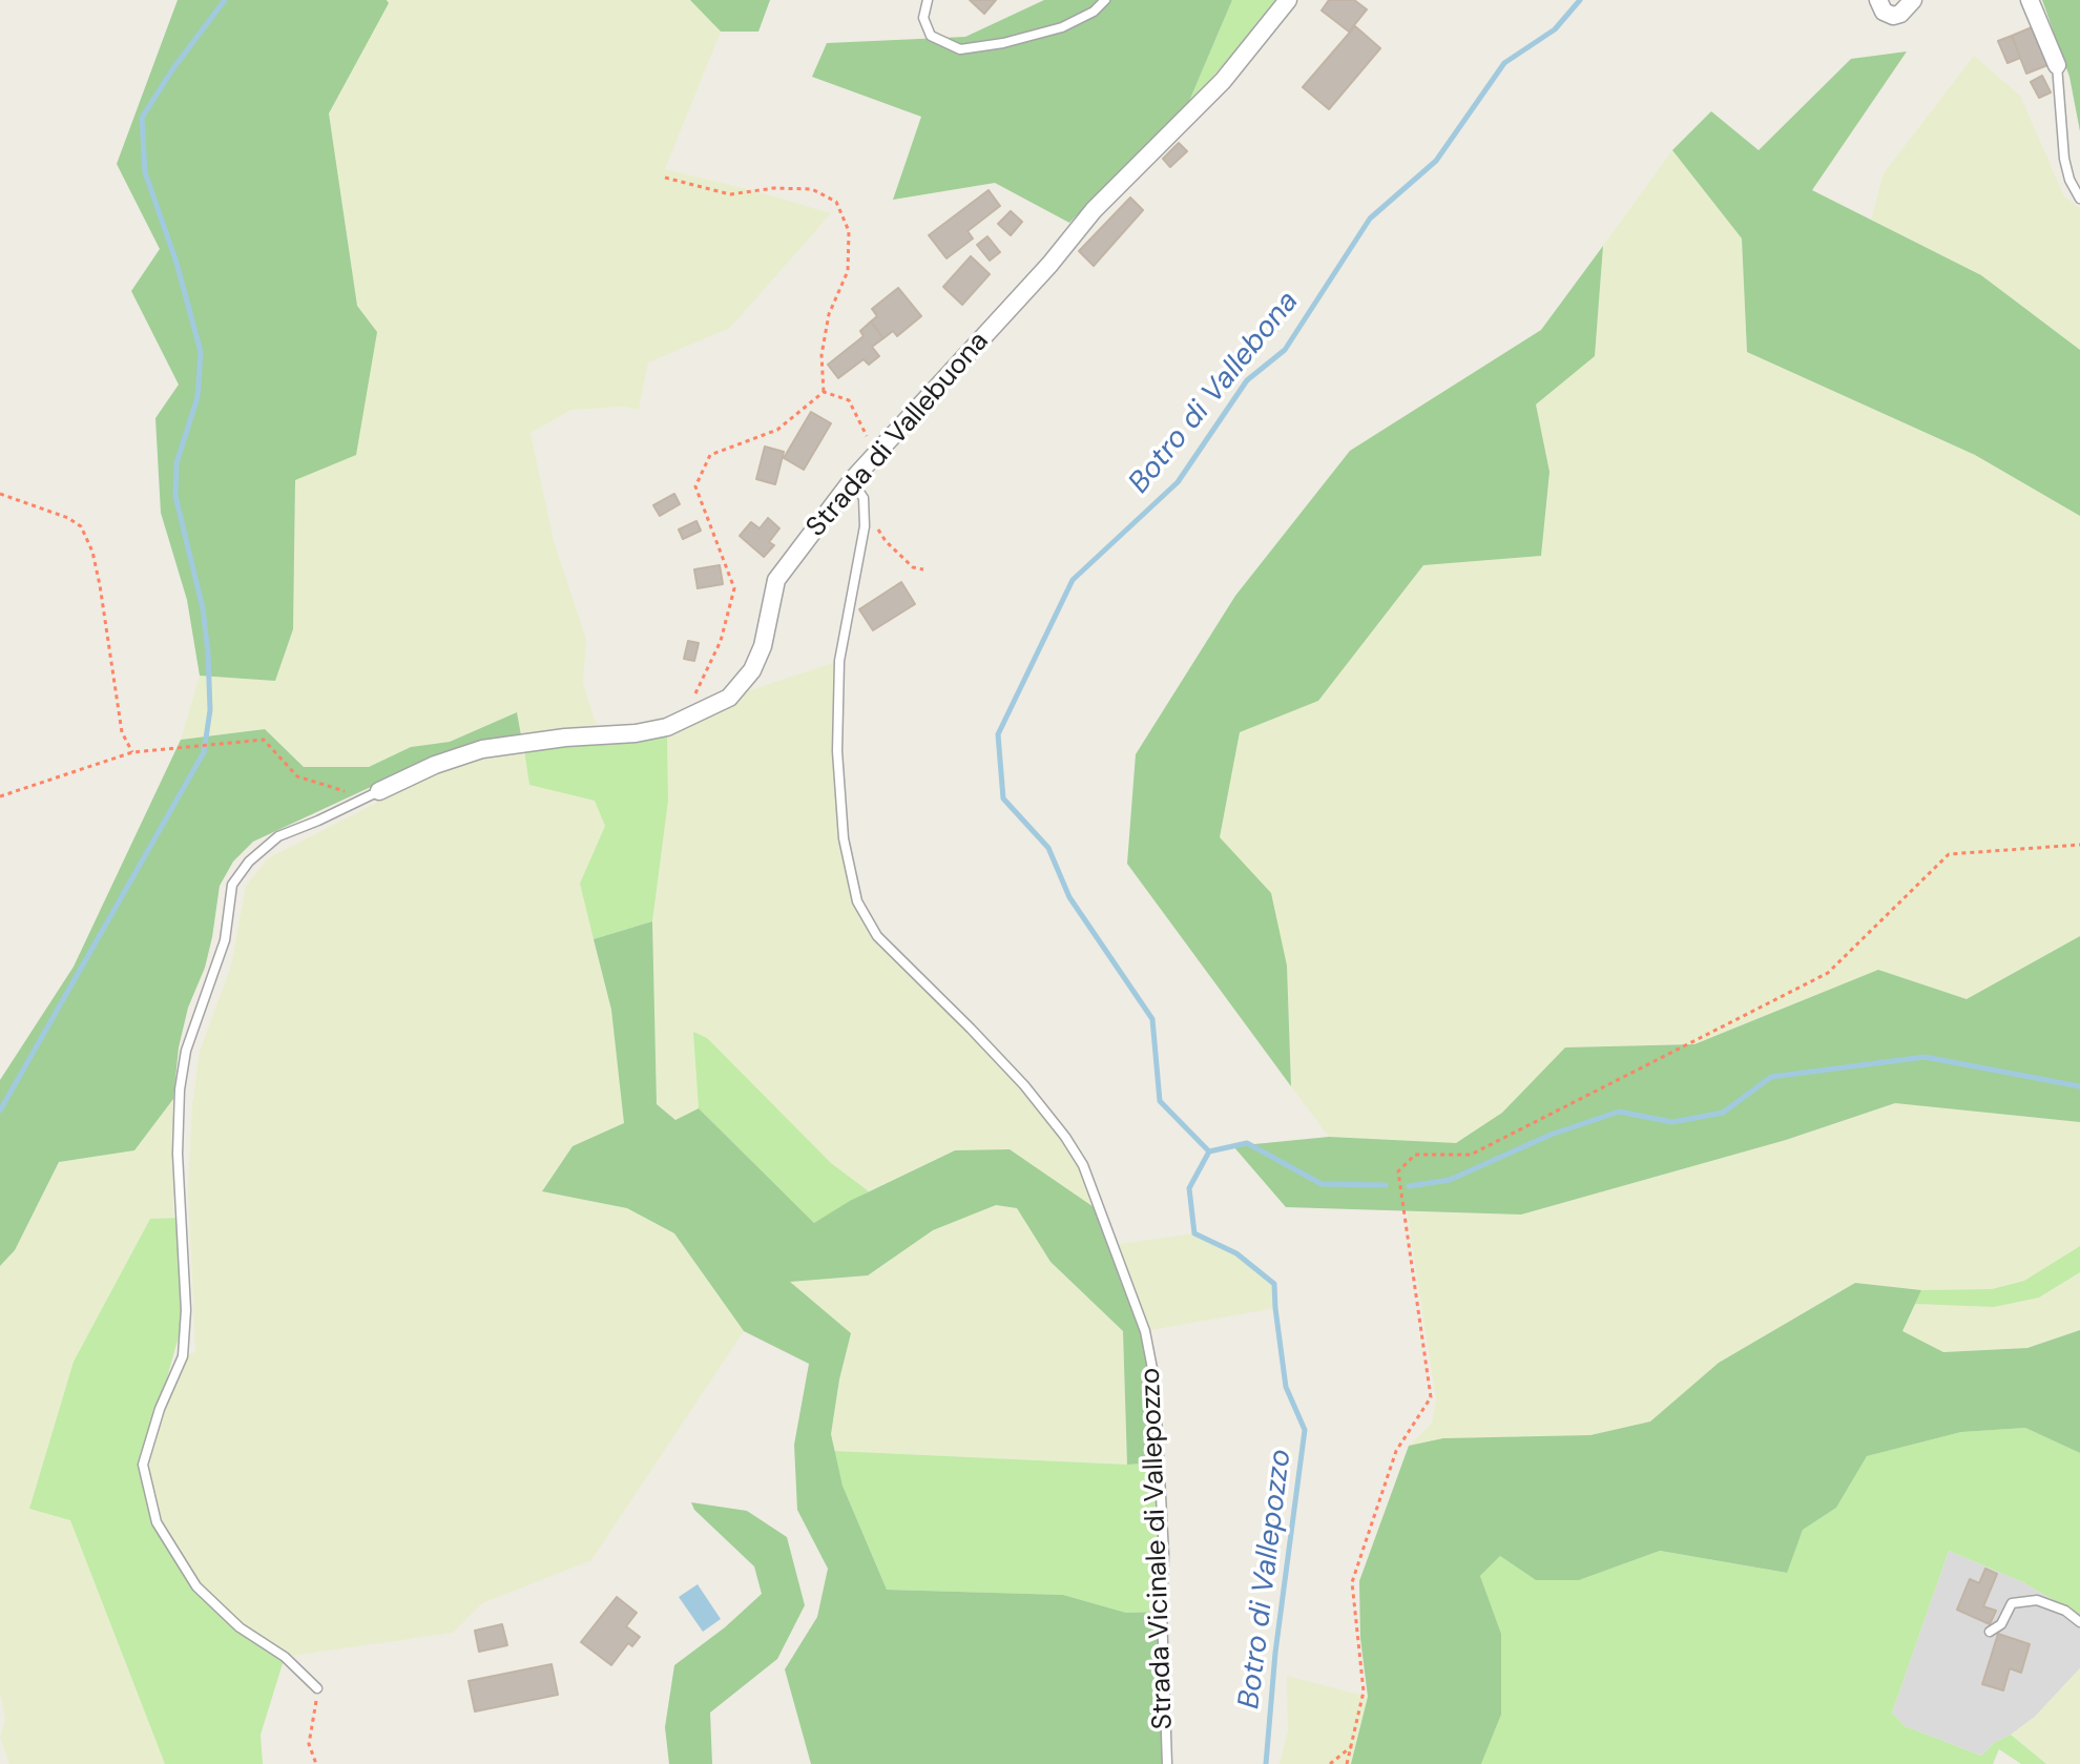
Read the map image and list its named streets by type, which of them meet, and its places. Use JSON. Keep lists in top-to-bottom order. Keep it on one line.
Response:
{"streets":{"street":["Strada di Vallebuona"],"lane":["Strada Vicinale di Vallepozzo"]},"crossings":[["Strada di Vallebuona","Strada Vicinale di Vallepozzo"]],"water":["Botro di Vallebona","Botro di Vallepozzo"]}
